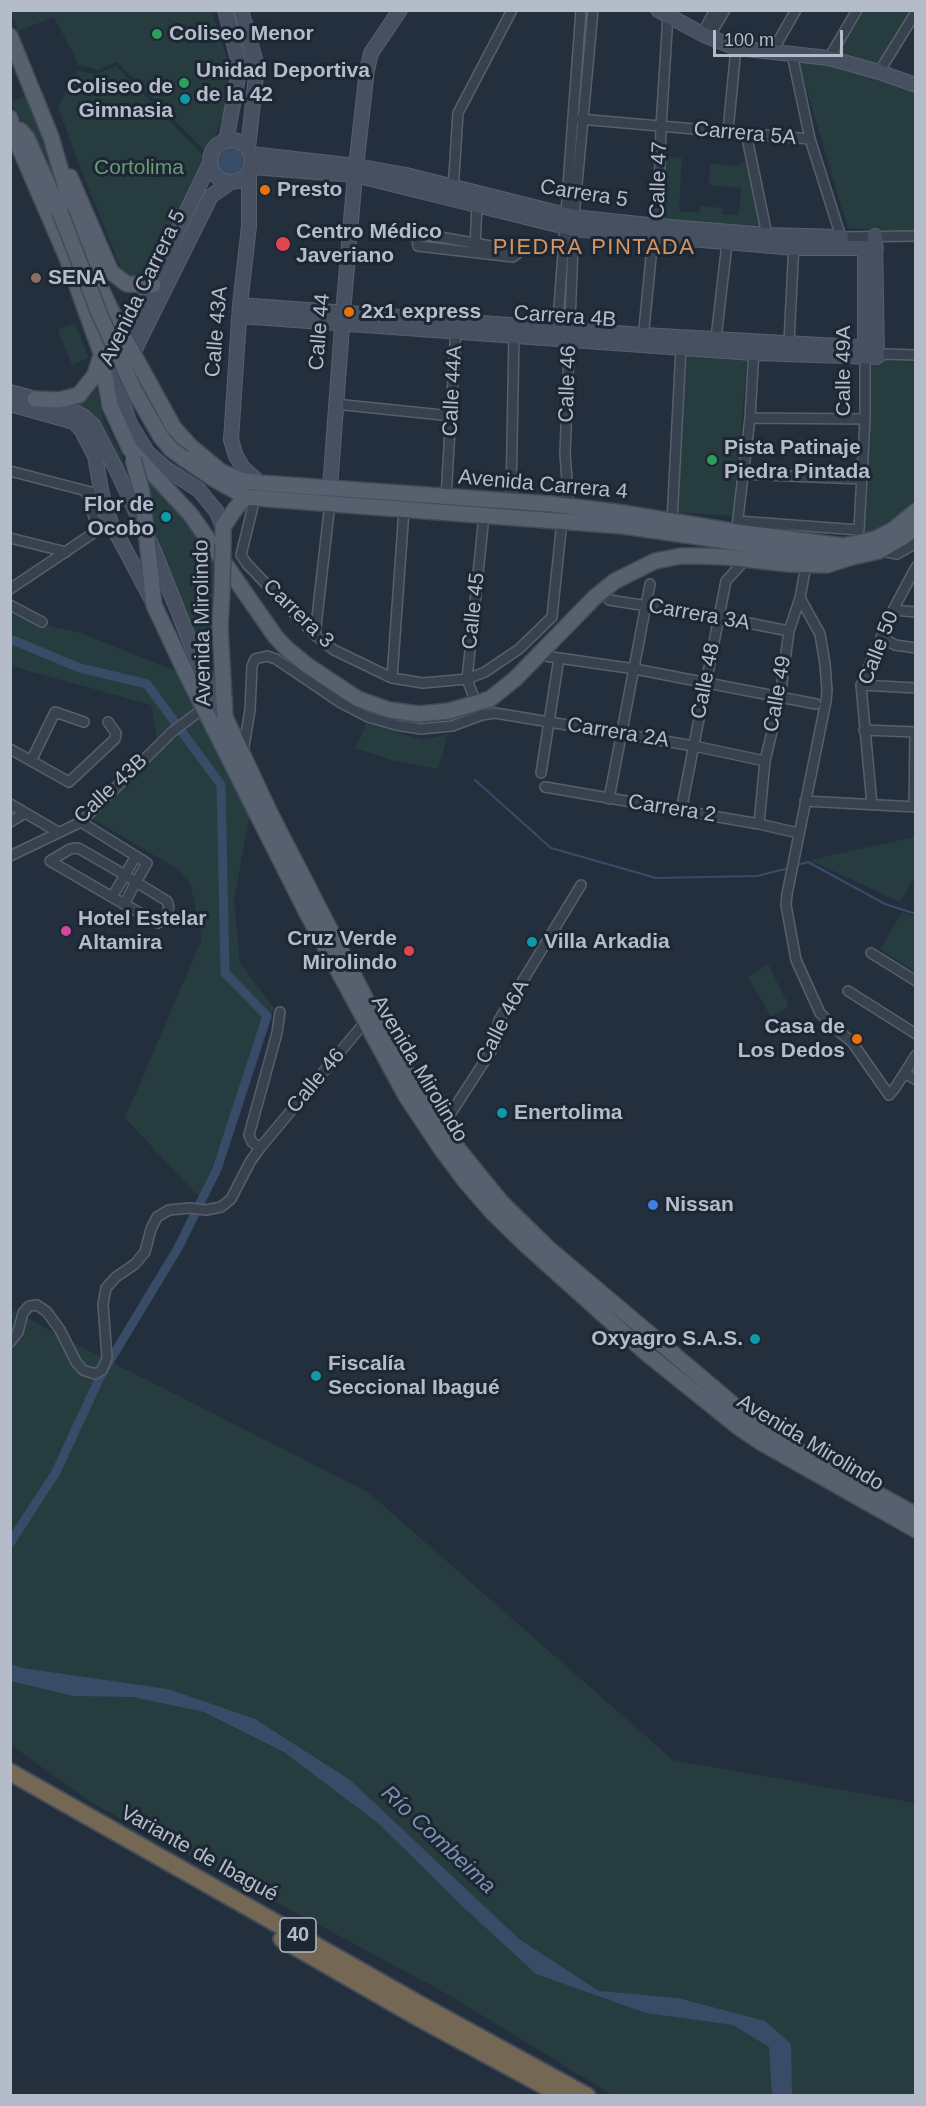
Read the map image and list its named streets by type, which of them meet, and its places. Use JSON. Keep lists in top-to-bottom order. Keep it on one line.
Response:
{"streets":{"highway":["Variante de Ibagué","40"],"main road":["Avenida Carrera 4","Avenida Mirolindo"],"street":["Carrera 5A","Calle 47","Carrera 5","Avenida Carrera 5","Carrera 4B","Calle 43A","Calle 44","Calle 49A","Calle 46","Calle 44A","Calle 45","Carrera 3","Carrera 3A","Calle 50","Calle 48","Calle 49","Carrera 2A","Calle 43B","Carrera 2","Calle 46A"]},"crossings":[["Carrera 5A","Calle 47"],["Carrera 5A","Calle 46"],["Calle 47","Carrera 5"],["Calle 47","Carrera 4B"],["Carrera 5","Avenida Carrera 5"],["Carrera 5","Calle 43A"],["Carrera 5","Calle 44"],["Carrera 5","Calle 49A"],["Carrera 5","Calle 46"],["Avenida Carrera 5","Calle 43A"],["Avenida Carrera 5","Avenida Mirolindo"],["Carrera 4B","Calle 43A"],["Carrera 4B","Calle 44"],["Carrera 4B","Calle 49A"],["Carrera 4B","Calle 46"],["Carrera 4B","Calle 44A"],["Calle 43A","Avenida Carrera 4"],["Calle 44","Avenida Carrera 4"],["Calle 44","Carrera 3"],["Calle 49A","Avenida Carrera 4"],["Calle 46","Avenida Carrera 4"],["Calle 46","Avenida Mirolindo"],["Calle 44A","Avenida Carrera 4"],["Avenida Carrera 4","Calle 45"],["Avenida Carrera 4","Carrera 3"],["Avenida Carrera 4","Calle 49"],["Calle 45","Carrera 3"],["Calle 45","Carrera 2A"],["Carrera 3A","Calle 48"],["Carrera 3A","Calle 49"],["Avenida Mirolindo","Calle 43B"],["Avenida Mirolindo","Calle 46A"],["Calle 48","Carrera 2A"],["Calle 48","Carrera 2"],["Calle 49","Carrera 2A"],["Calle 49","Carrera 2"]],"districts":["PIEDRA PINTADA"],"water":["Río Combeima"],"parks":["Cortolima"],"places":["Coliseo Menor","Unidad Deportiva de la 42","Coliseo de Gimnasia","Presto","Centro Médico Javeriano","SENA","2x1 express","Pista Patinaje Piedra Pintada","Flor de Ocobo","Hotel Estelar Altamira","Villa Arkadia","Cruz Verde Mirolindo","Casa de Los Dedos","Enertolima","Nissan","Oxyagro S.A.S.","Fiscalía Seccional Ibagué"],"scale_bar":"100 m"}
